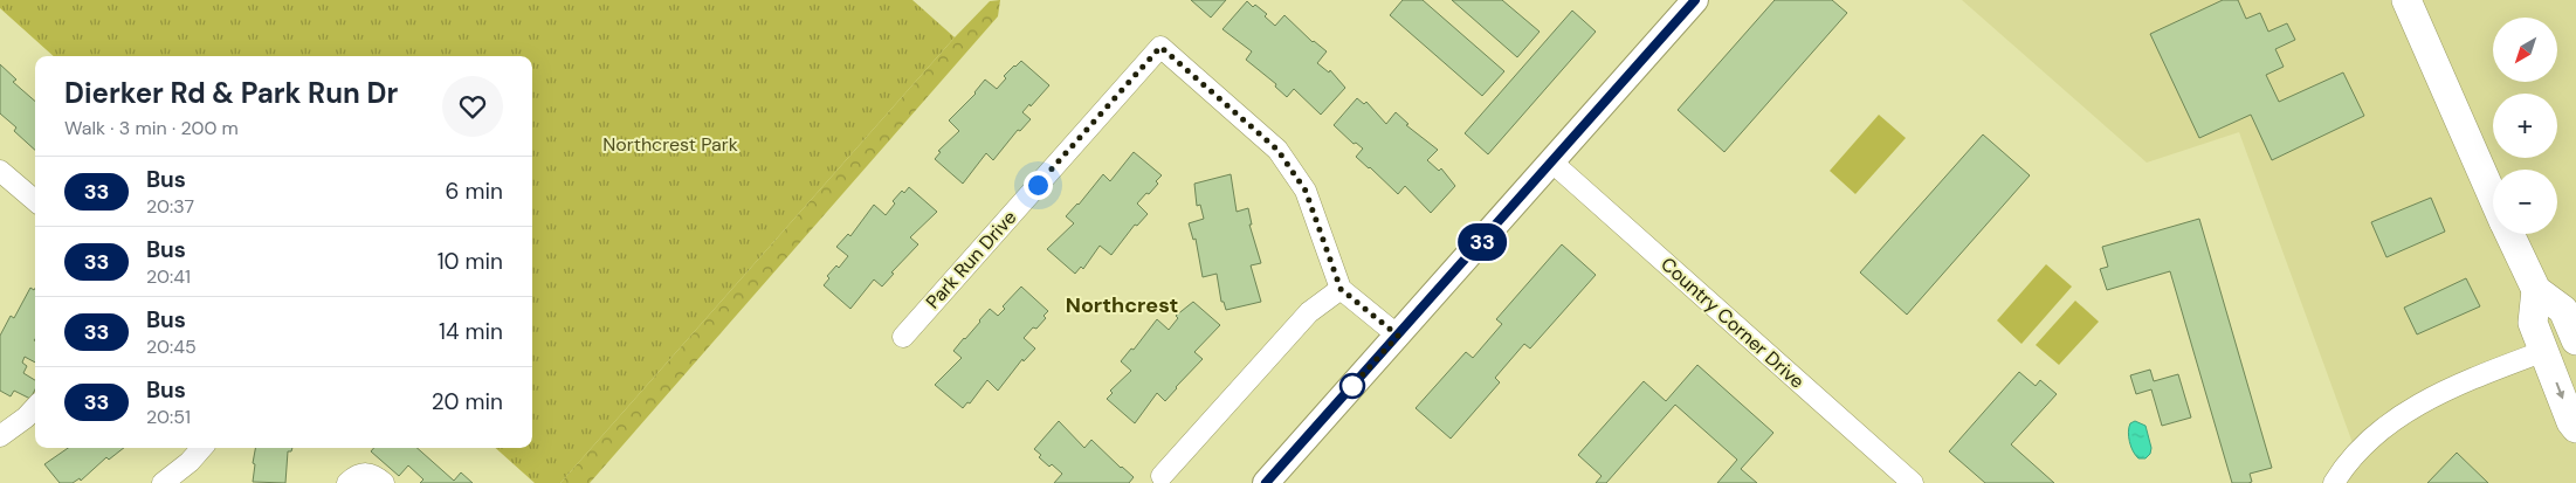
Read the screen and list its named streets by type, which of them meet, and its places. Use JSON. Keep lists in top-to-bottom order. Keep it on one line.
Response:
{"streets":{"street":["Park Run Drive","Country Corner Drive"]},"districts":["Northcrest"],"parks":["Northcrest Park"],"lines":["bus line 33"],"north":"bottom left","page":{"on_map":"33","map_buttons":["+","−"],"heading":["Dierker Rd & Park Run Dr","Walk · 3 min · 200 m"],"list":[{"mark":"33","name":"Bus","note":"20:37","value":"6 min"},{"mark":"33","name":"Bus","note":"20:41","value":"10 min"},{"mark":"33","name":"Bus","note":"20:45","value":"14 min"},{"mark":"33","name":"Bus","note":"20:51","value":"20 min"}]}}
